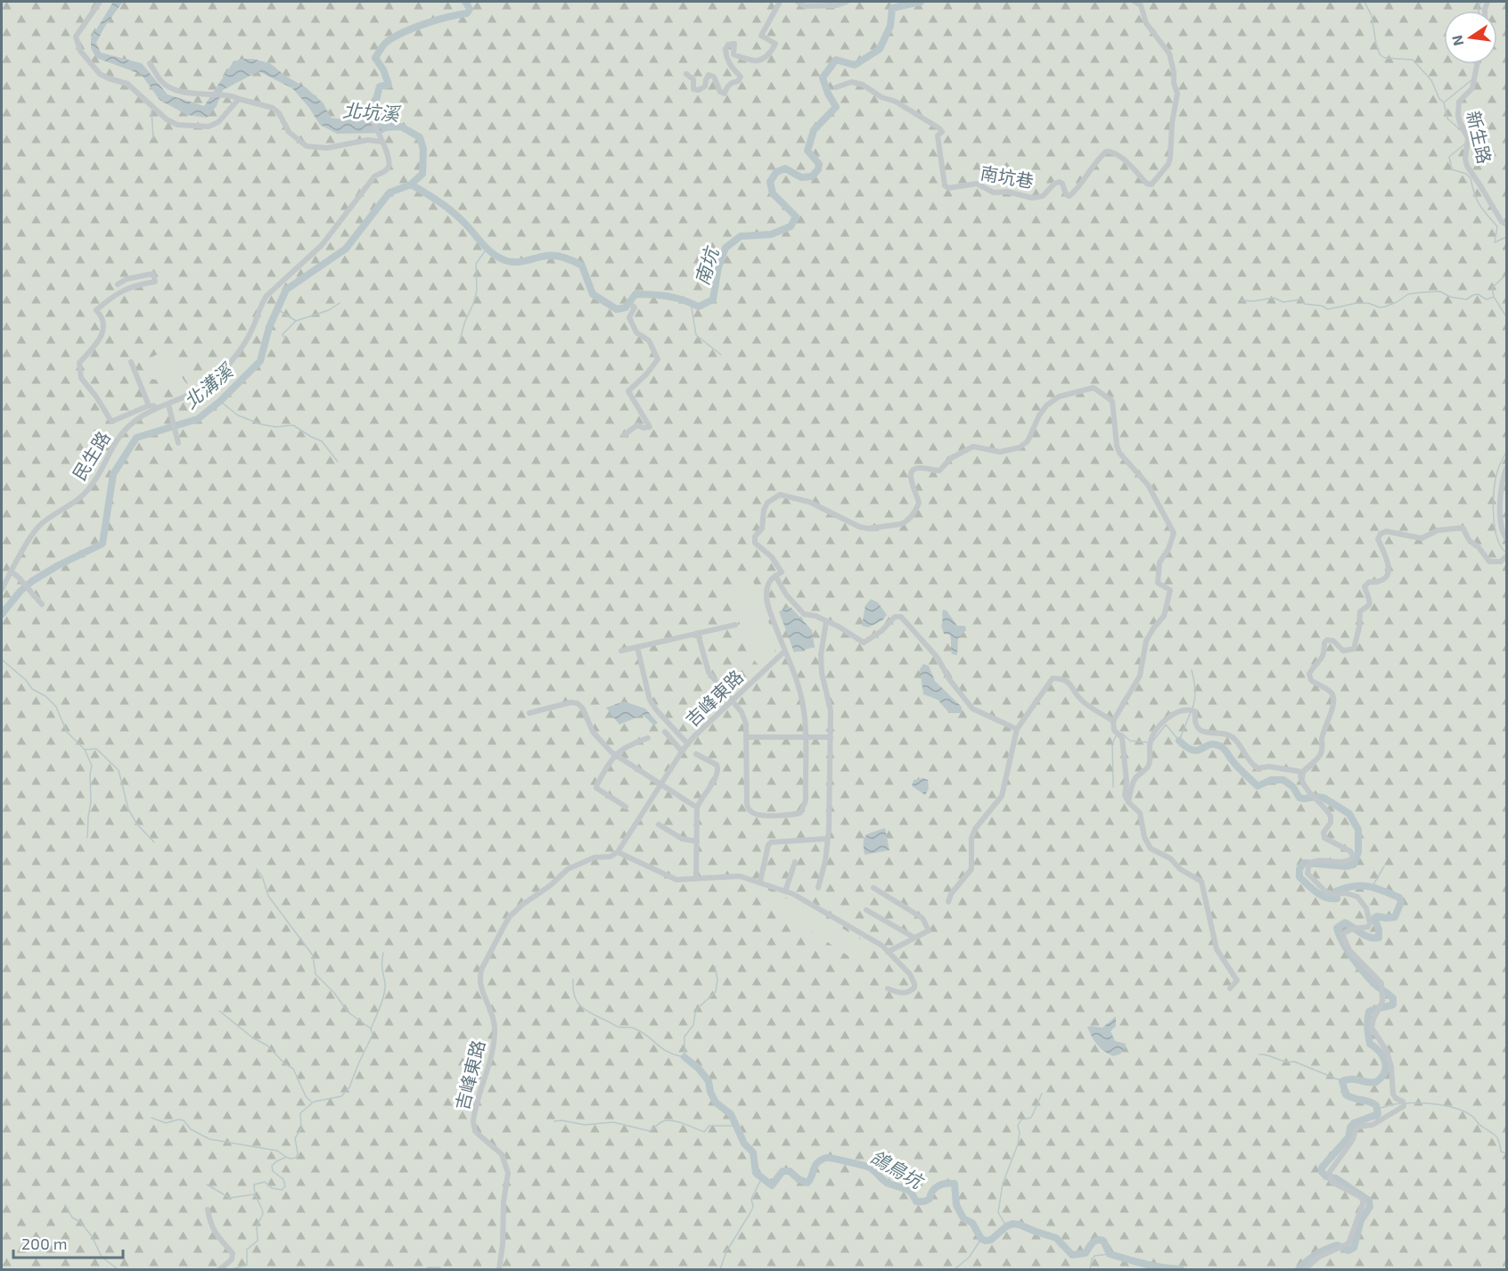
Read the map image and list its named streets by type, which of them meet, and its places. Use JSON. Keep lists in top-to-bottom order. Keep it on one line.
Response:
{"streets":{"street":["新生路","南坑巷","民生路","吉峰東路"]},"water":["北坑溪","南坑","北溝溪","鴿鳥坑"],"scale_bar":"200 m","north":"left"}
